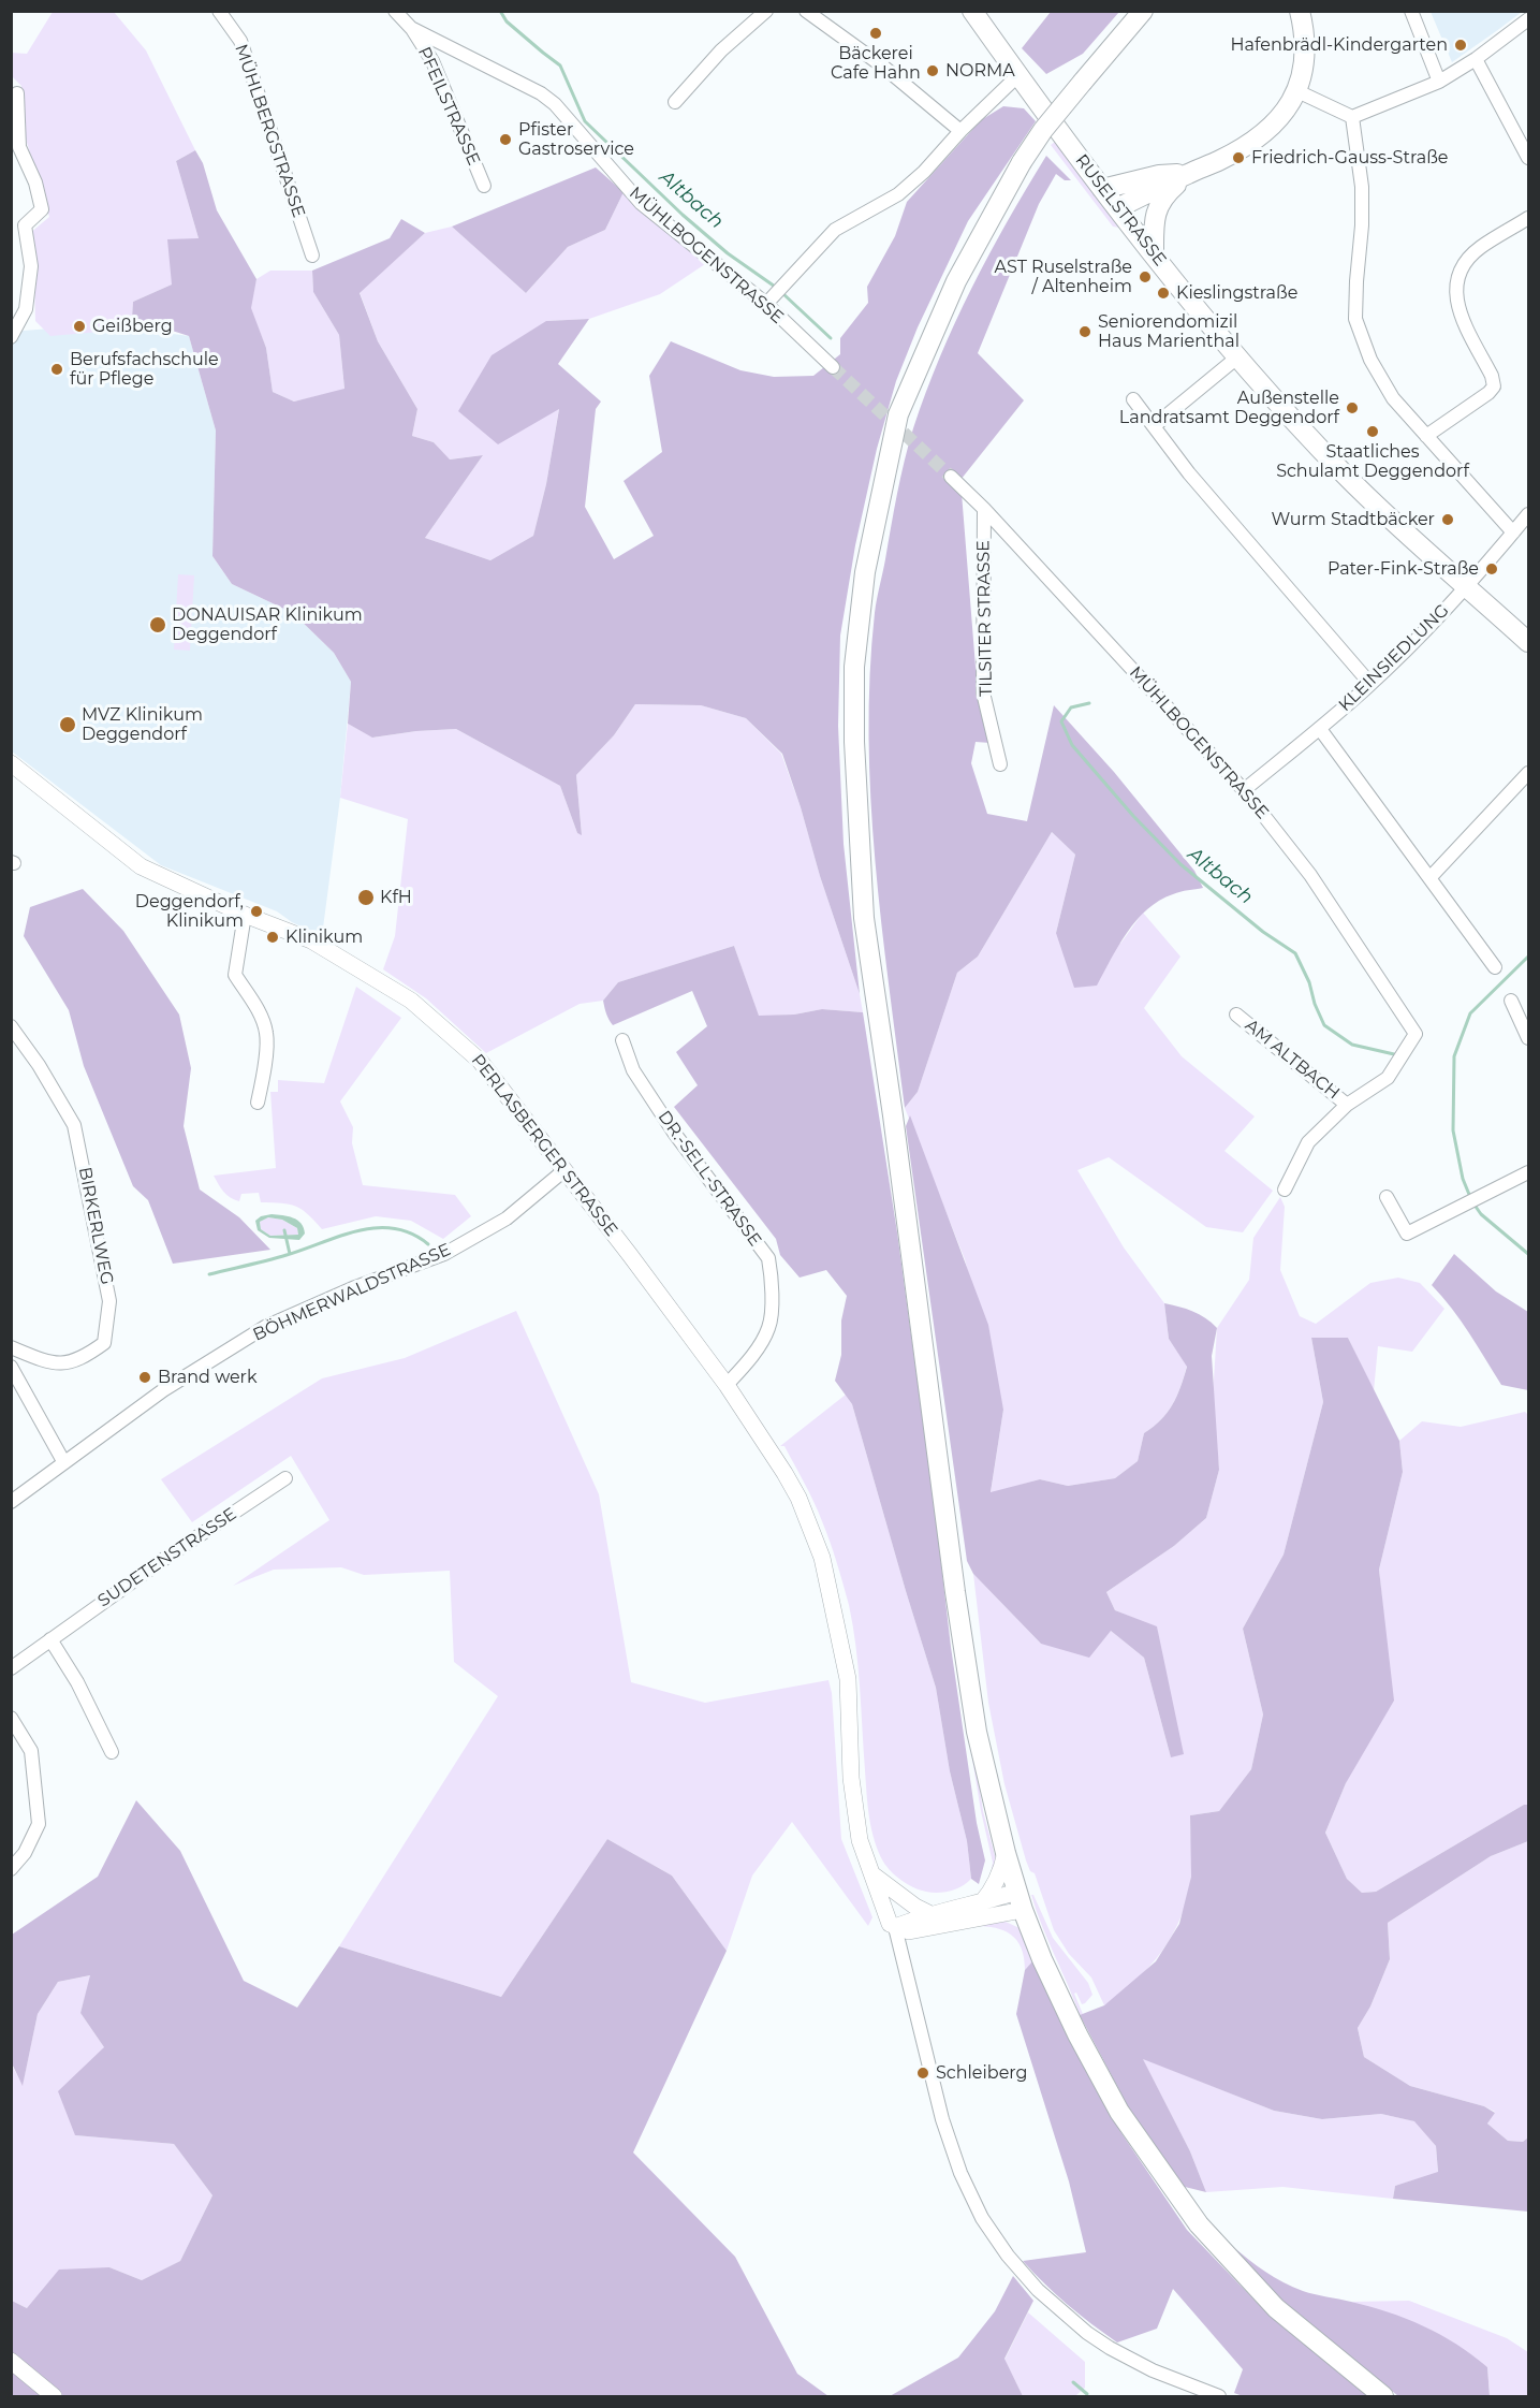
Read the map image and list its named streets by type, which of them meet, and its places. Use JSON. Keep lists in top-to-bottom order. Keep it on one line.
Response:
{"streets":{"main road":["RUSELSTRASSE"],"street":["PFEILSTRASSE","MÜHLBERGSTRASSE","MÜHLBOGENSTRASSE","TILSITER STRASSE","KLEINSIEDLUNG","AM ALTBACH","PERLASBERGER STRASSE","DR.-SELL-STRASSE","BIRKERLWEG","BÖHMERWALDSTRASSE","SUDETENSTRASSE"]},"crossings":[["PFEILSTRASSE","MÜHLBOGENSTRASSE"],["RUSELSTRASSE","KLEINSIEDLUNG"],["MÜHLBOGENSTRASSE","TILSITER STRASSE"],["MÜHLBOGENSTRASSE","KLEINSIEDLUNG"],["MÜHLBOGENSTRASSE","AM ALTBACH"],["PERLASBERGER STRASSE","DR.-SELL-STRASSE"],["PERLASBERGER STRASSE","BÖHMERWALDSTRASSE"]],"water":["Altbach"],"places":["Bäckerei Cafe Hahn","Hafenbrädl-Kindergarten","NORMA","Pfister Gastroservice","Friedrich-Gauss-Straße","AST Ruselstraße / Altenheim","Kieslingstraße","Geißberg","Seniorendomizil Haus Marienthal","Berufsfachschule für Pflege","Außenstelle Landratsamt Deggendorf","Staatliches Schulamt Deggendorf","Wurm Stadtbäcker","Pater-Fink-Straße","DONAUISAR Klinikum Deggendorf","MVZ Klinikum Deggendorf","KfH","Deggendorf, Klinikum","Klinikum","Brand werk","Schleiberg"]}
